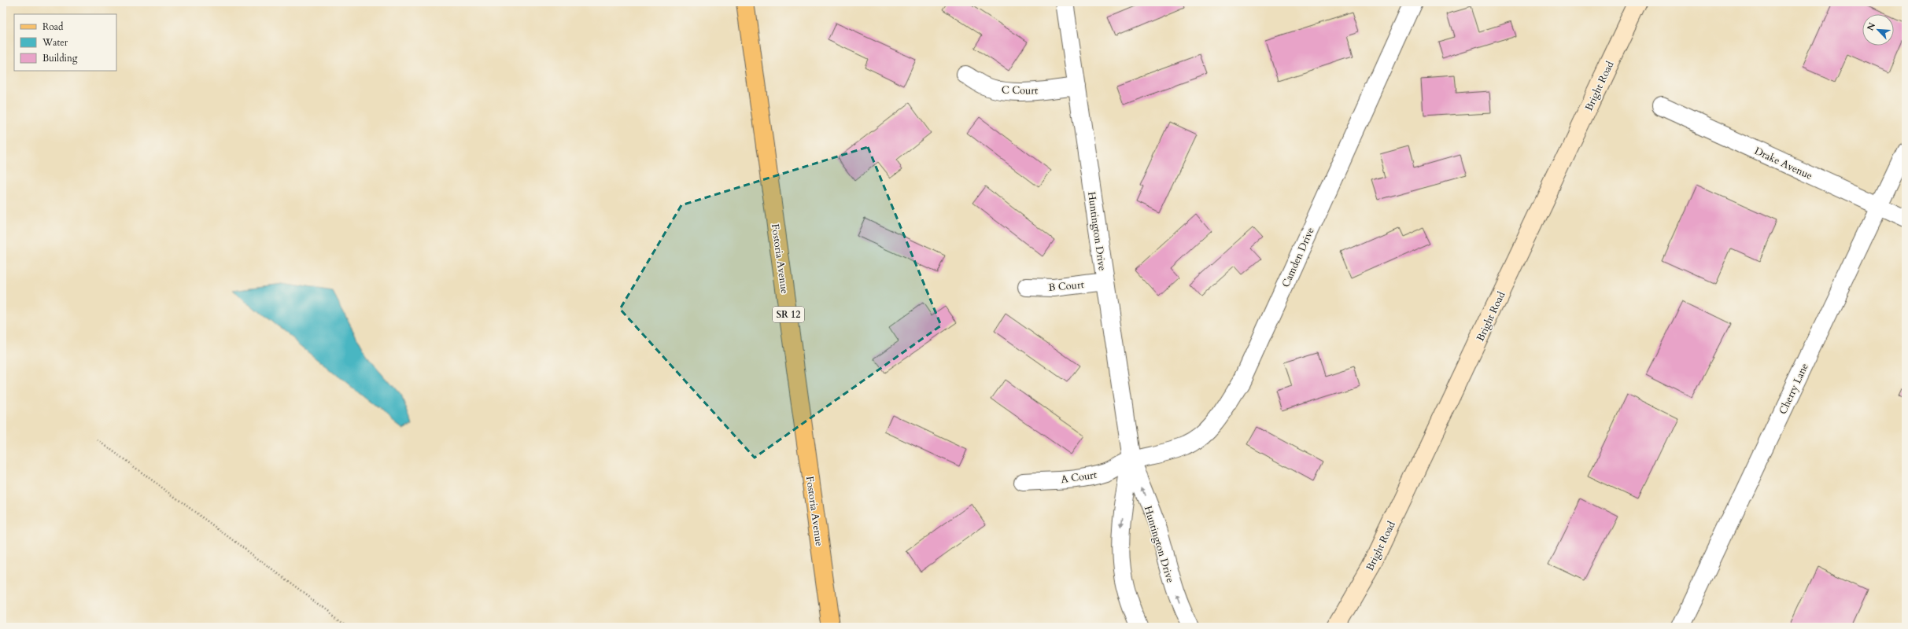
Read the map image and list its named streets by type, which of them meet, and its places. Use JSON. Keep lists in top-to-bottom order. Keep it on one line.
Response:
{"streets":{"main road":["Bright Road","Fostoria Avenue","SR 12"],"street":["C Court","Drake Avenue","Huntington Drive","Camden Drive","B Court","Cherry Lane","A Court"]},"crossings":[["C Court","Huntington Drive"],["Drake Avenue","Cherry Lane"],["Huntington Drive","Camden Drive"],["Huntington Drive","B Court"],["Huntington Drive","A Court"],["Camden Drive","A Court"]],"legend":["Road","Water","Building"],"north":"top left"}
